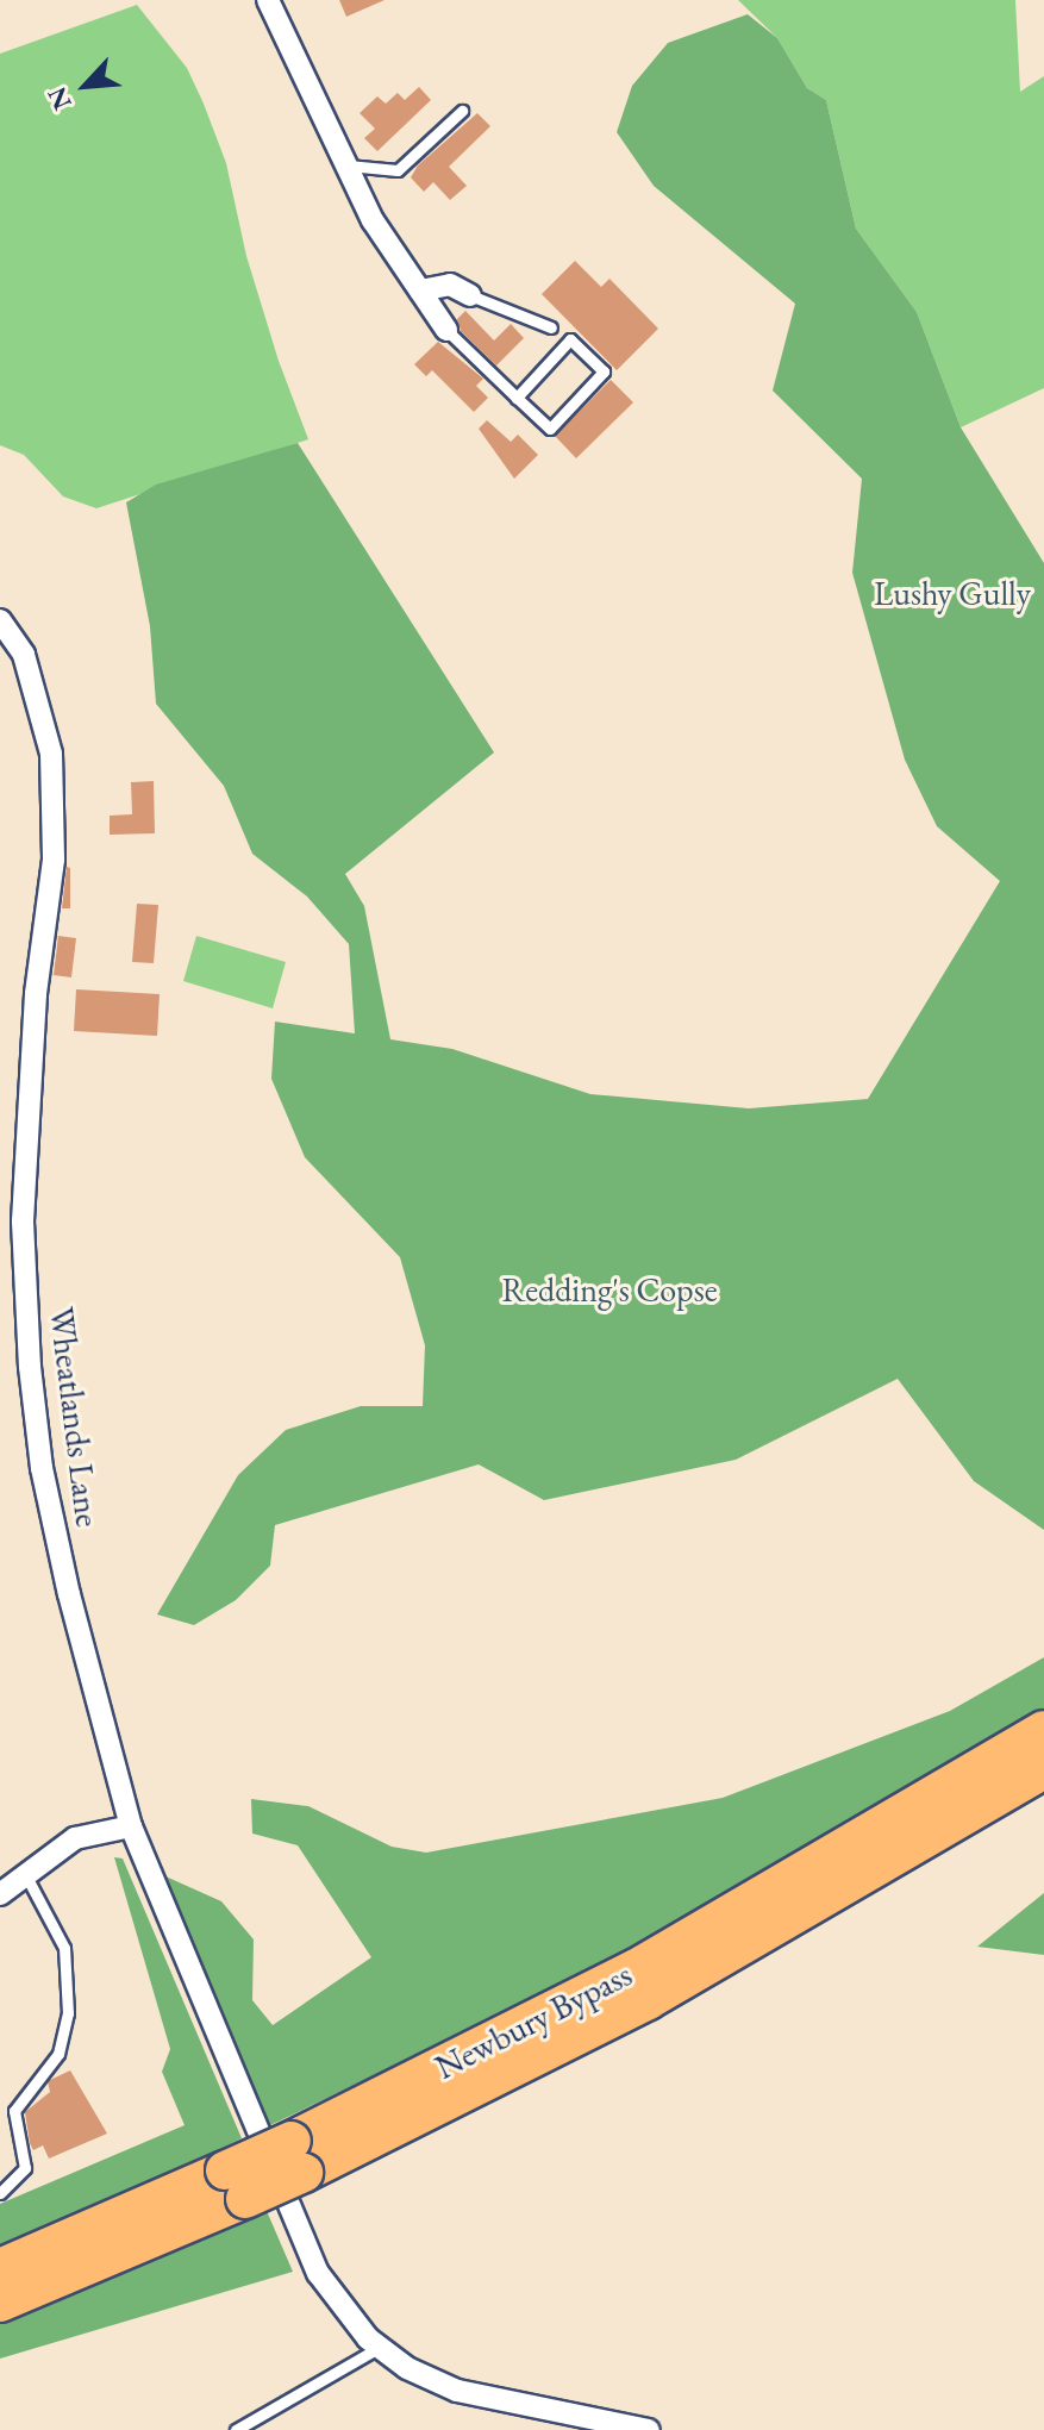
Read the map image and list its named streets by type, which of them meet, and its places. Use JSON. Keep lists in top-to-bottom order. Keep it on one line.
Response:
{"streets":{"highway":["Newbury Bypass"],"street":["Wheatlands Lane"]},"parks":["Lushy Gully","Redding's Copse"],"north":"bottom left"}
